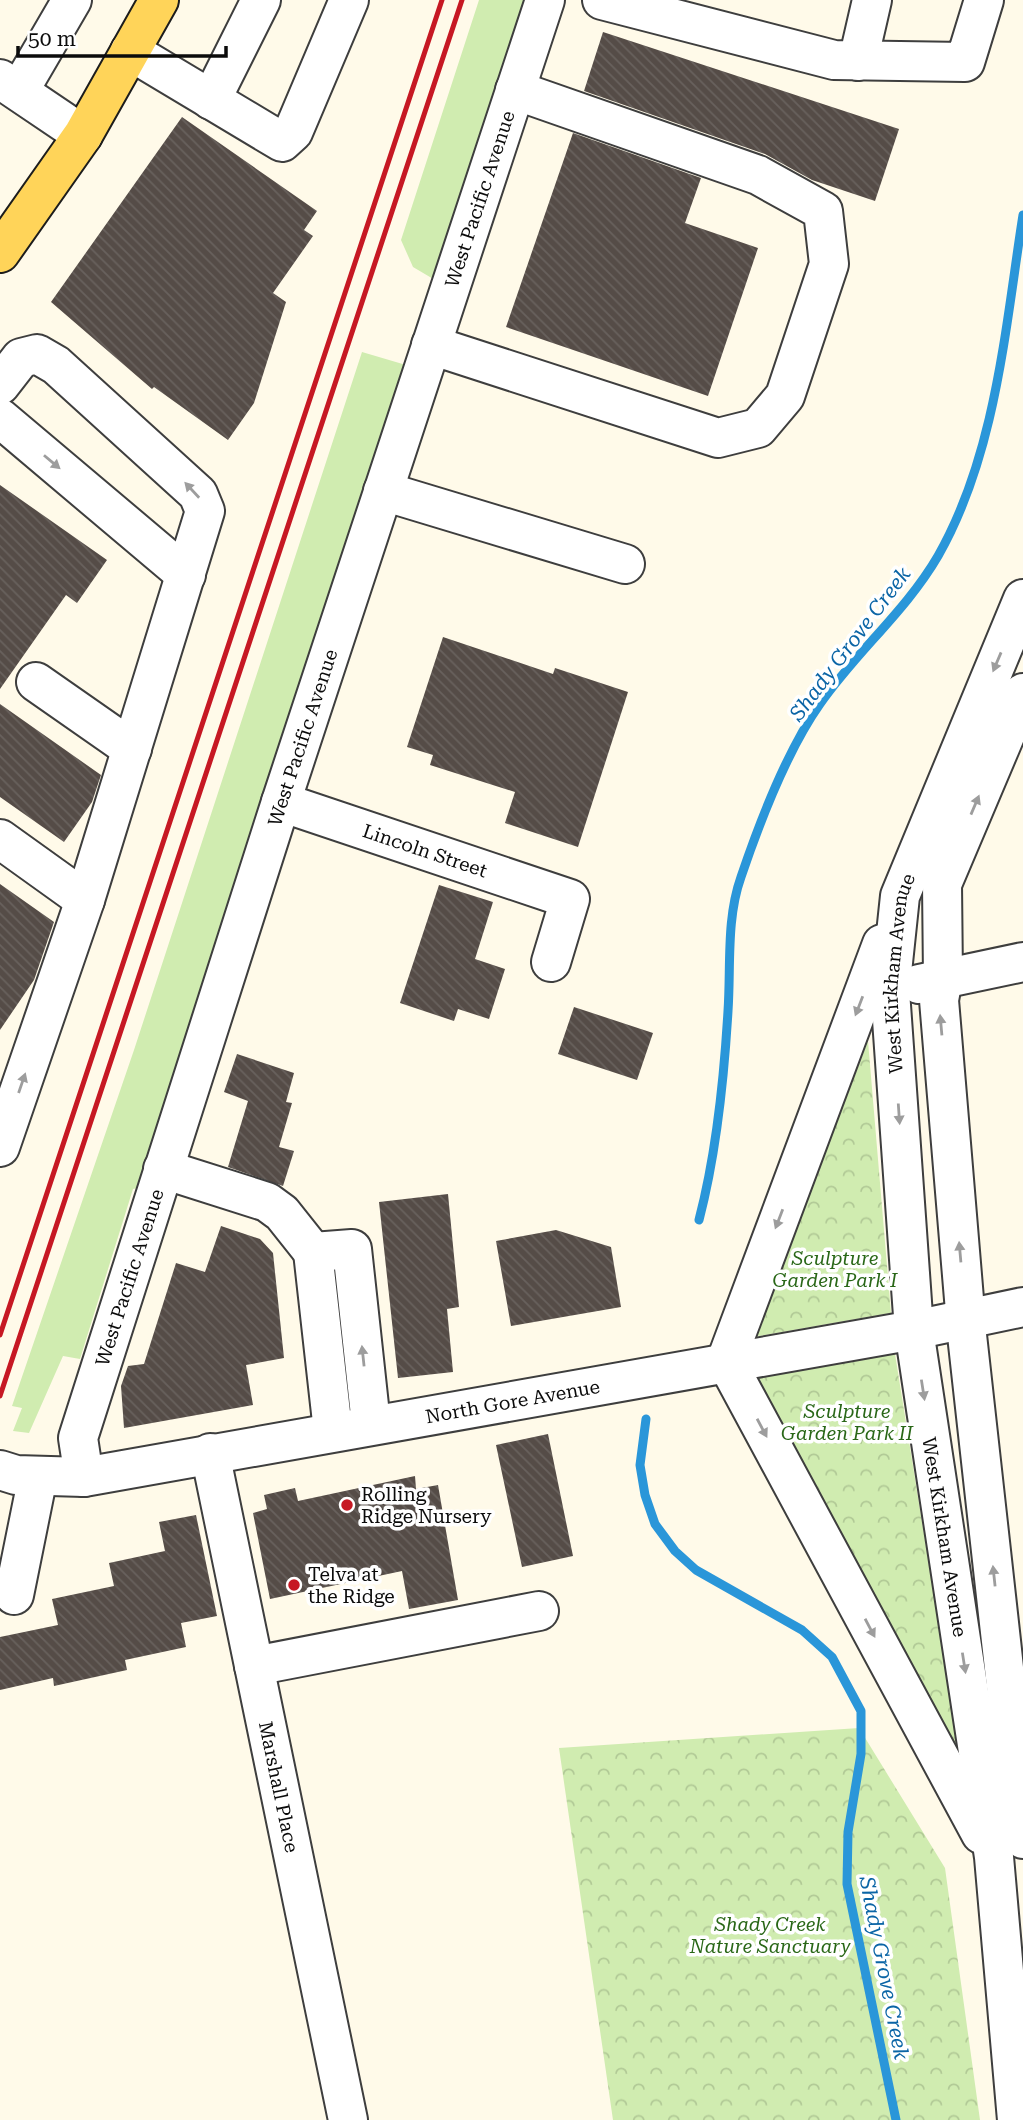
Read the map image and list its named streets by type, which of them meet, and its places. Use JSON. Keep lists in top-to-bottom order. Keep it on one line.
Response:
{"streets":{"street":["West Pacific Avenue","Lincoln Street","West Kirkham Avenue","North Gore Avenue","Marshall Place"]},"crossings":[["West Pacific Avenue","Lincoln Street"],["West Pacific Avenue","North Gore Avenue"],["West Kirkham Avenue","North Gore Avenue"],["North Gore Avenue","Marshall Place"]],"water":["Shady Grove Creek"],"parks":["Sculpture Garden Park I","Sculpture Garden Park II","Shady Creek Nature Sanctuary"],"places":["Rolling Ridge Nursery","Telva at the Ridge"],"scale_bar":"50 m"}
